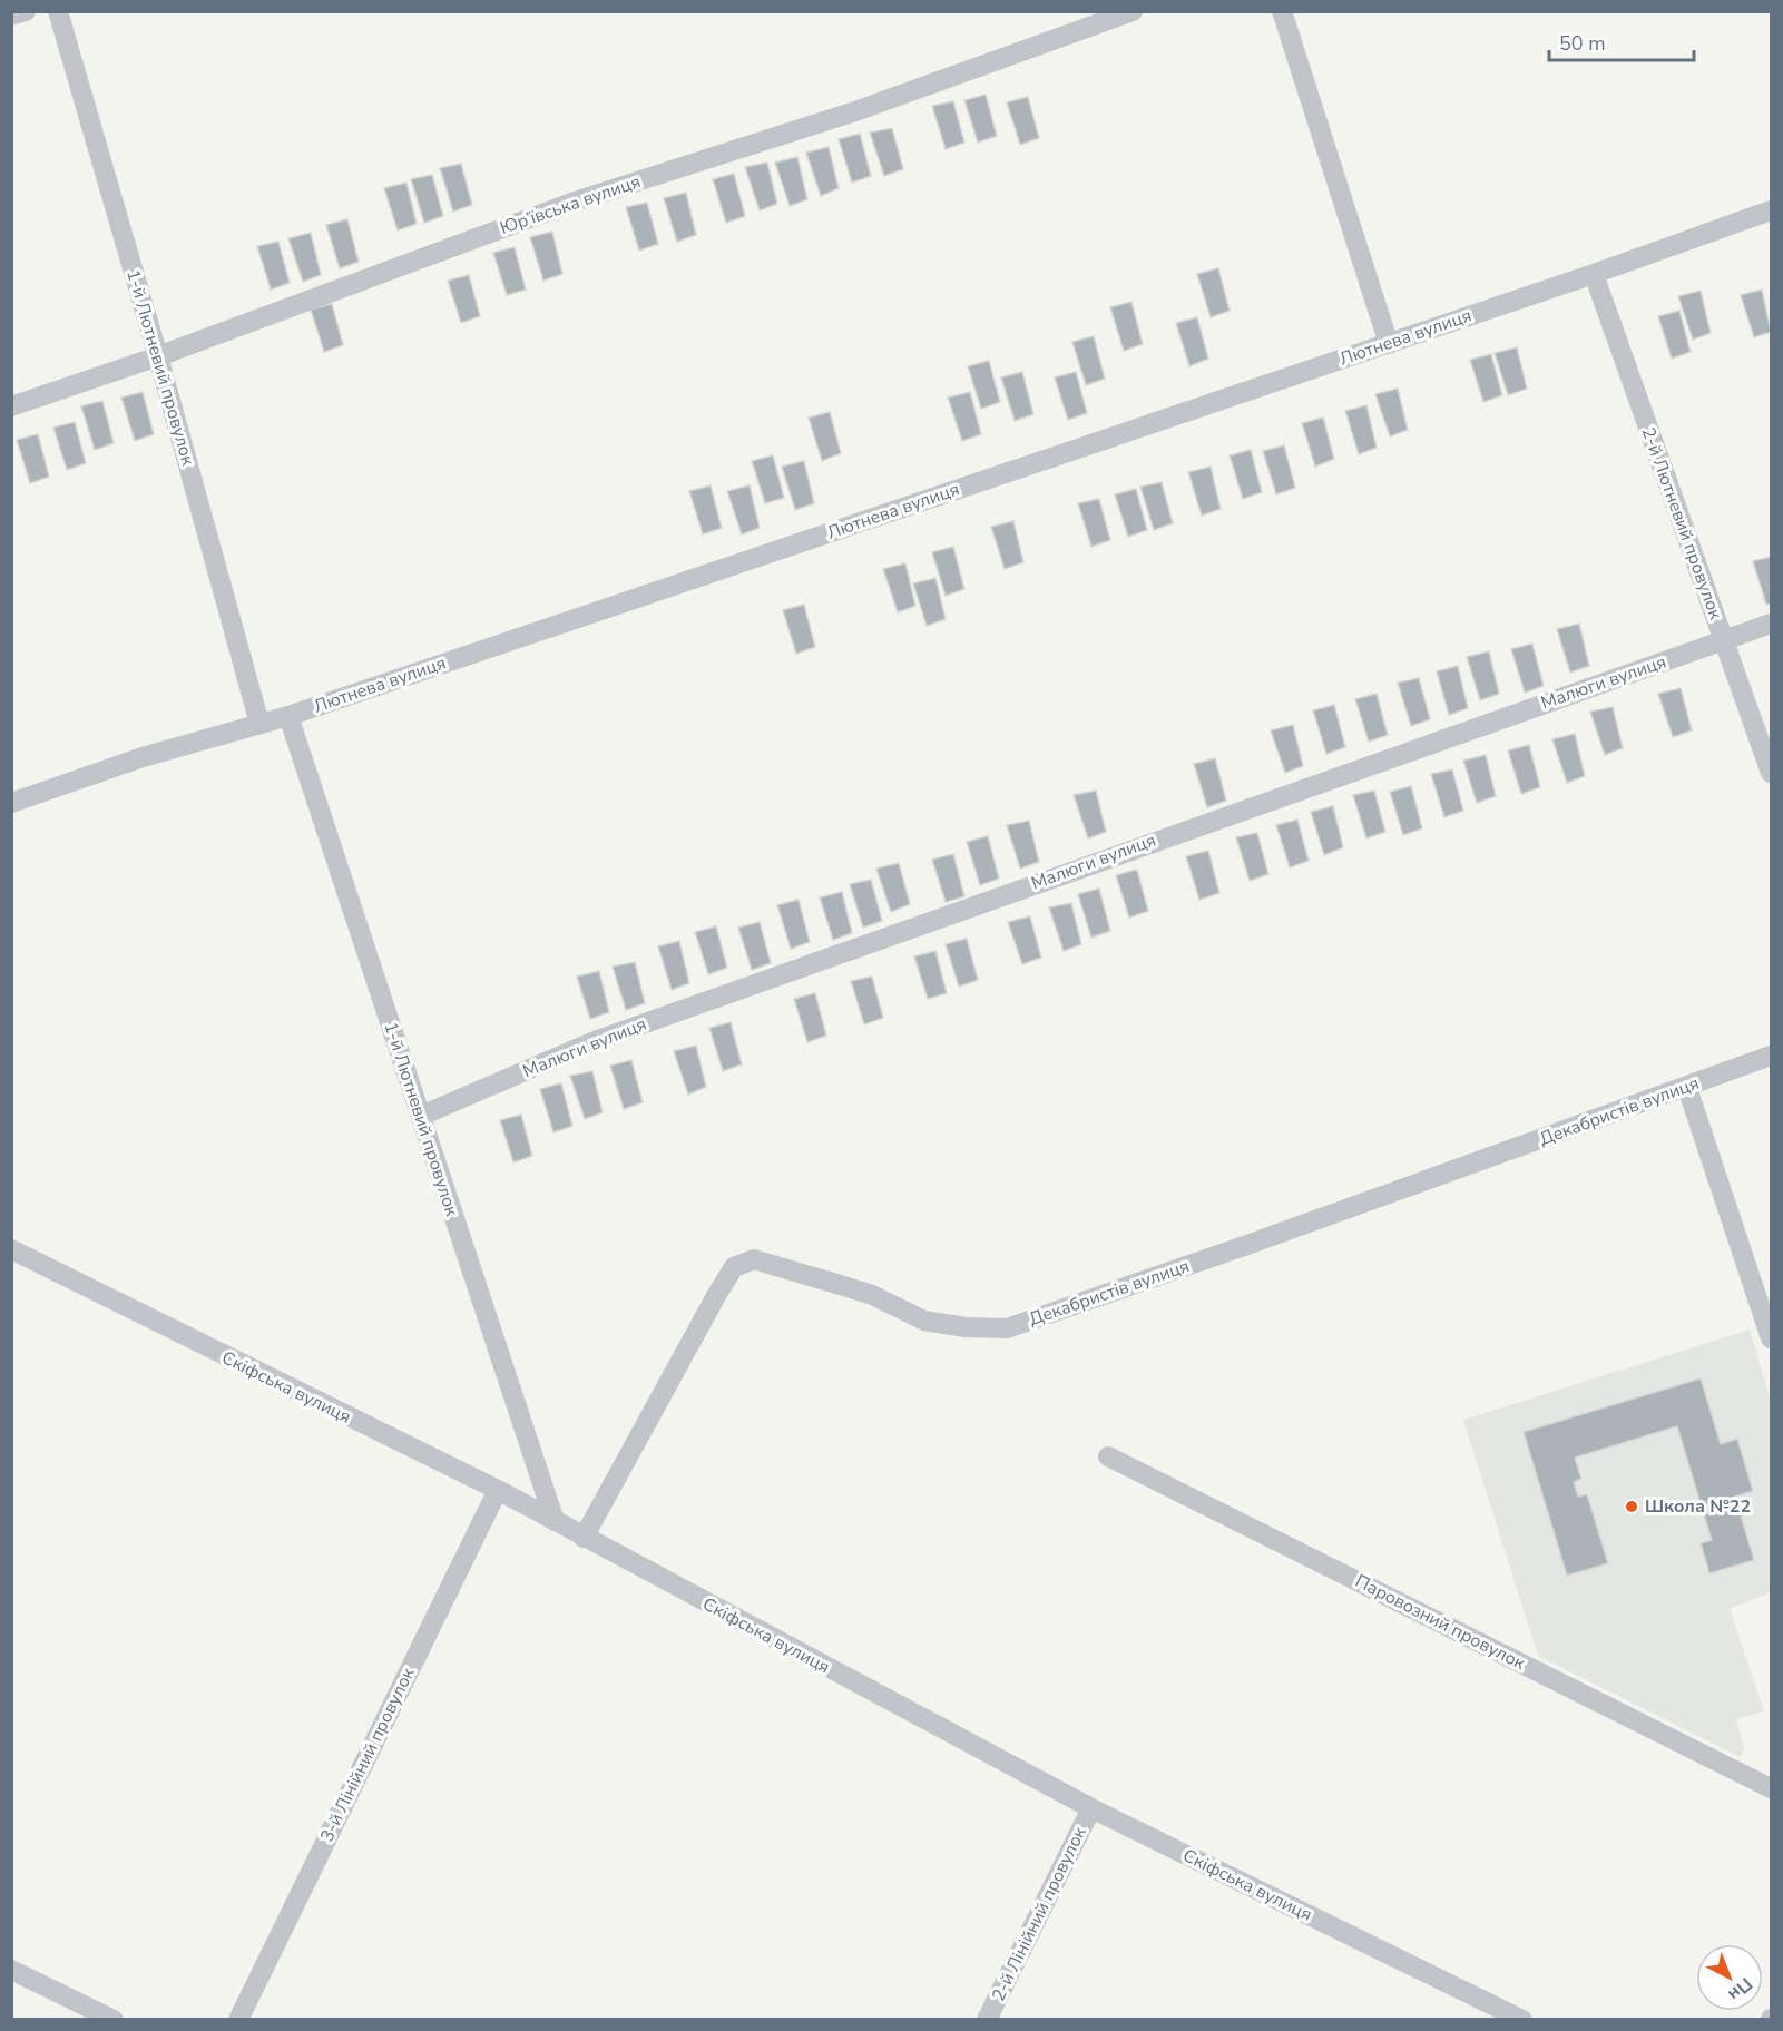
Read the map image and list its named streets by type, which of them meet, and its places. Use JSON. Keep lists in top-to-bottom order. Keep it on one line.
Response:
{"streets":{"street":["Юр’ївська вулиця","Лютнева вулиця","1-й Лютневий провулок","2-й Лютневий провулок","Малюги вулиця","Декабристів вулиця","Скіфська вулиця","Паровозний провулок","3-й Лінійний провулок","2-й Лінійний провулок"]},"crossings":[["Юр’ївська вулиця","1-й Лютневий провулок"],["Лютнева вулиця","1-й Лютневий провулок"],["Лютнева вулиця","2-й Лютневий провулок"],["1-й Лютневий провулок","Малюги вулиця"],["1-й Лютневий провулок","Скіфська вулиця"],["2-й Лютневий провулок","Малюги вулиця"],["Декабристів вулиця","Скіфська вулиця"],["Скіфська вулиця","3-й Лінійний провулок"],["Скіфська вулиця","2-й Лінійний провулок"]],"places":["Школа №22"],"scale_bar":"50 m","north":"bottom right"}
